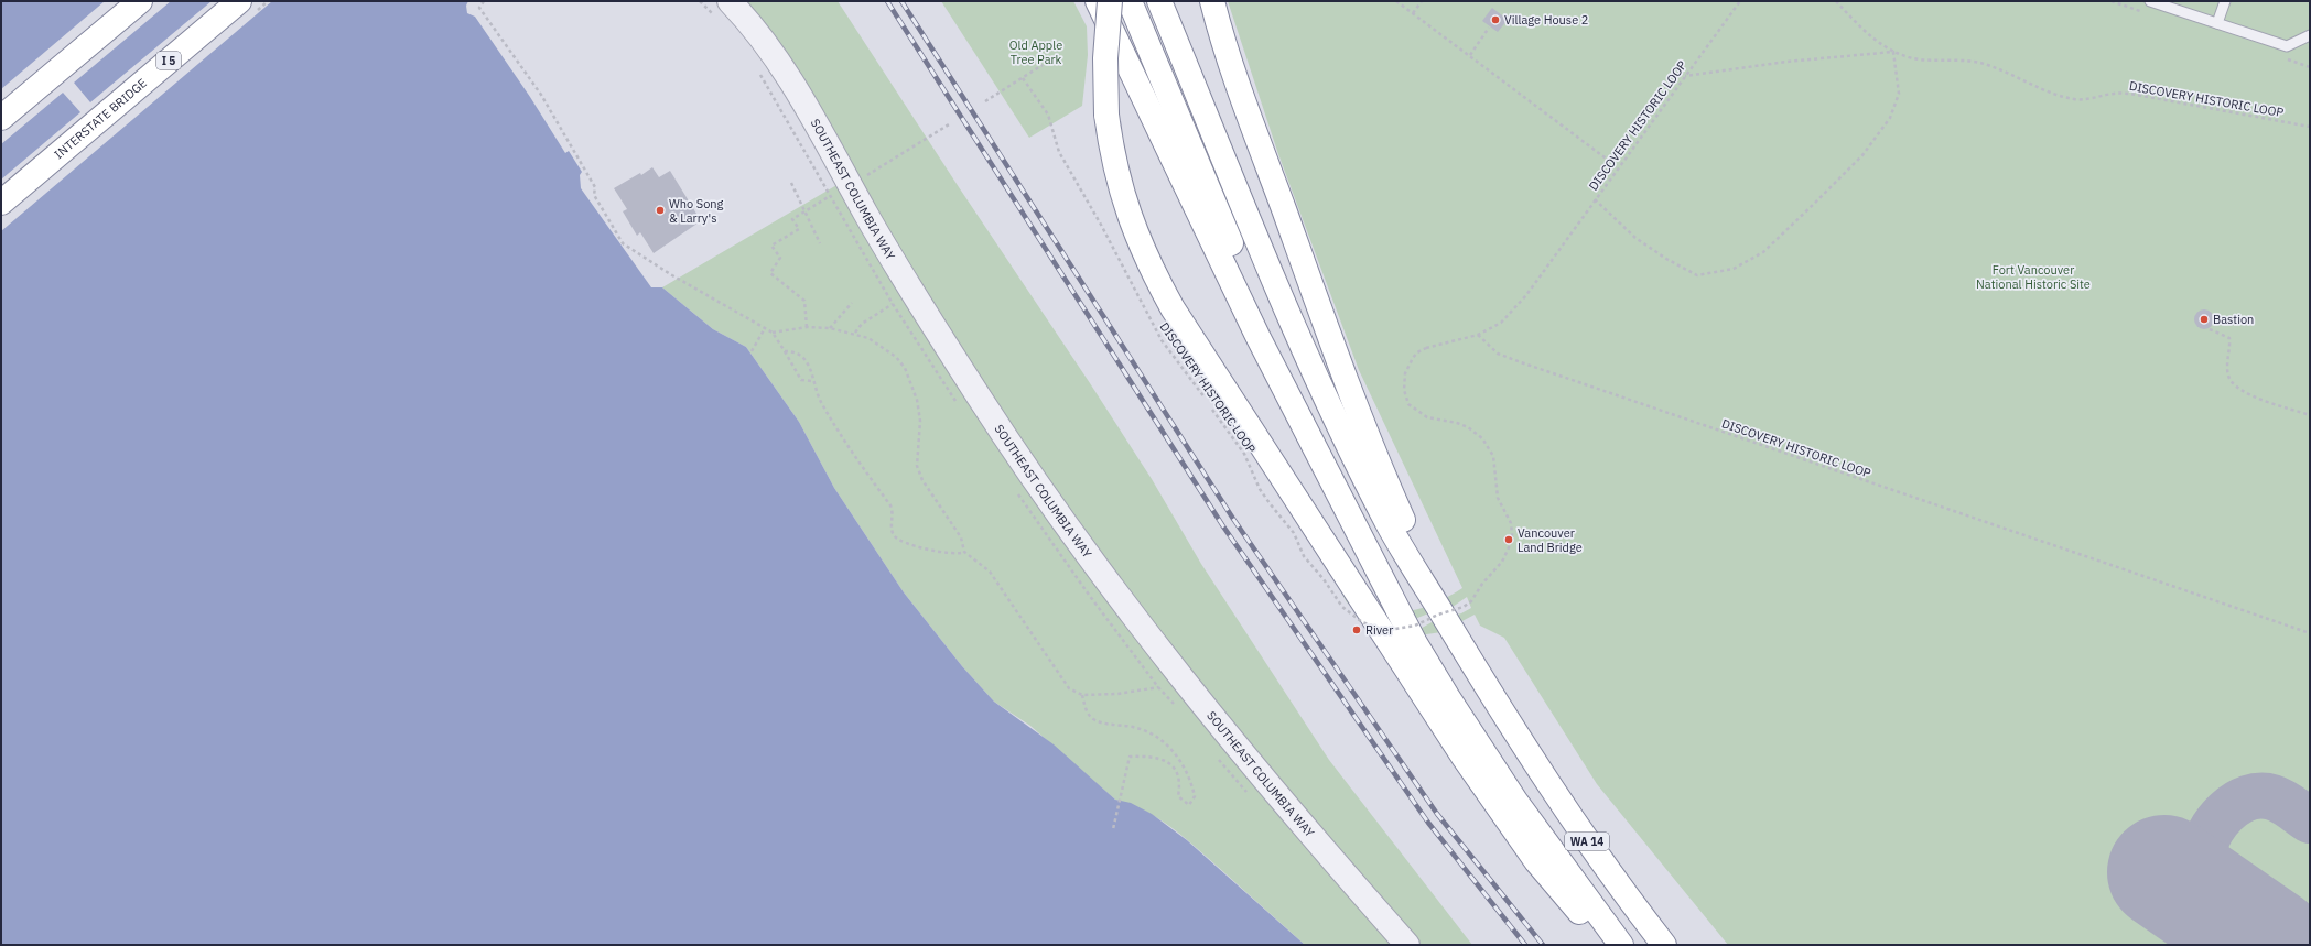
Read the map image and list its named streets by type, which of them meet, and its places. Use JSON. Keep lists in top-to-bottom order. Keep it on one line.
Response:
{"streets":{"highway":["I 5","INTERSTATE BRIDGE","WA 14"],"street":["SOUTHEAST COLUMBIA WAY"],"path":["DISCOVERY HISTORIC LOOP"]},"parks":["Old Apple Tree Park","Fort Vancouver National Historic Site"],"places":["Village House 2","Who Song & Larry's","Bastion","Vancouver Land Bridge","River"]}
